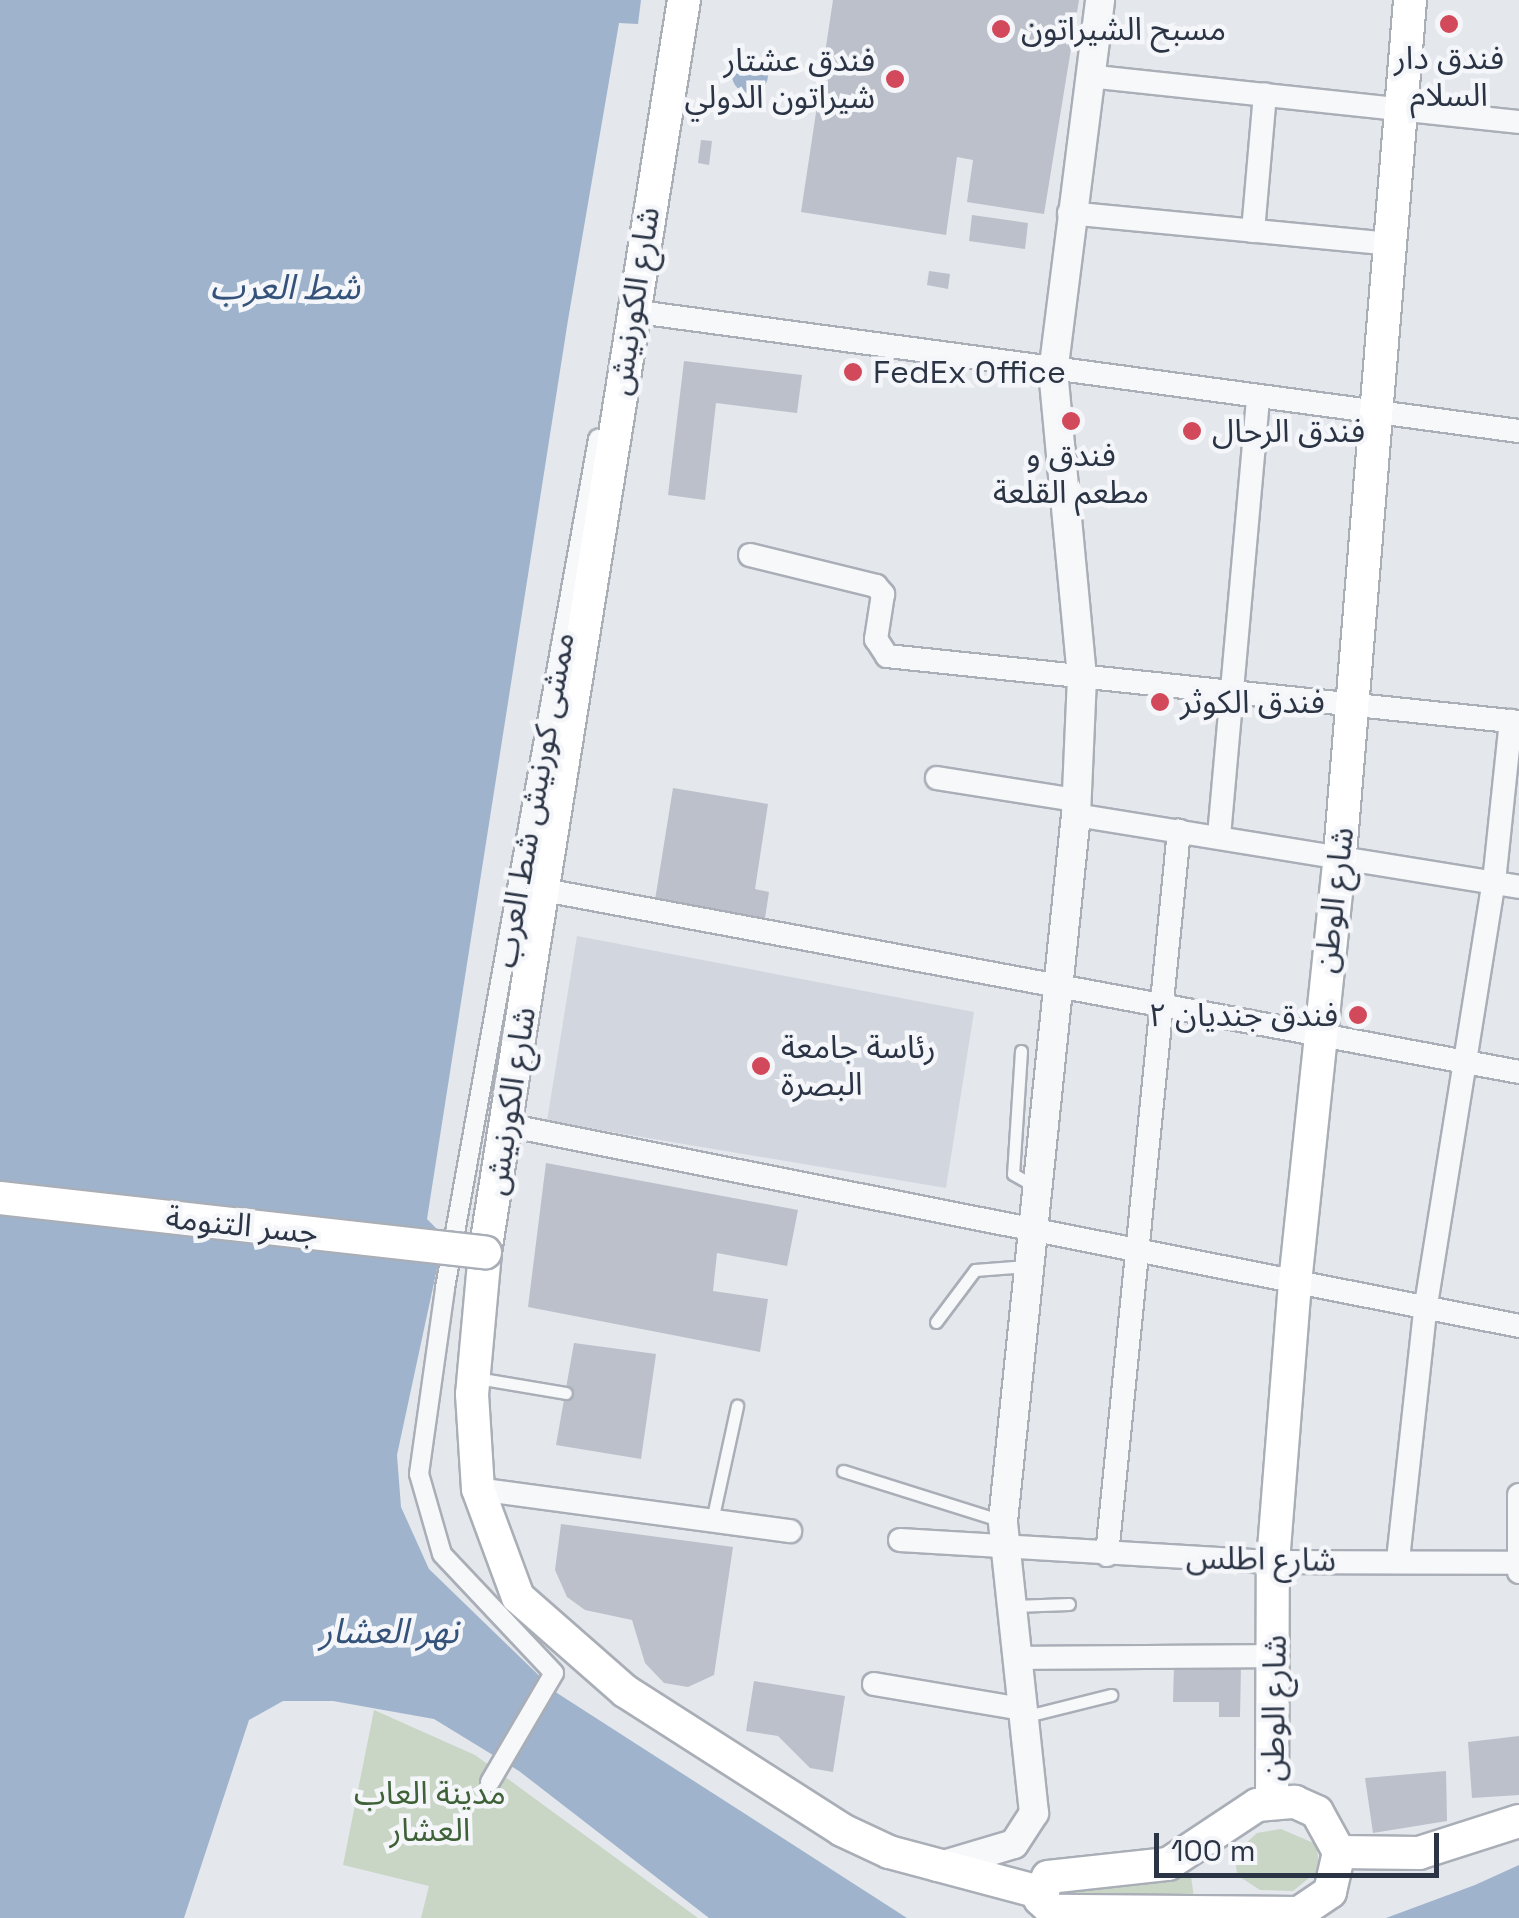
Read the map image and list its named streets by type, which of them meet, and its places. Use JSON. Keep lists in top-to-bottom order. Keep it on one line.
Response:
{"streets":{"main road":["شارع الكورنيش","شارع الوطن","جسر التنومة"],"street":["ممشى كورنيش شط العرب","شارع اطلس"]},"crossings":[["شارع الكورنيش","جسر التنومة"],["شارع الوطن","شارع اطلس"]],"water":["شط العرب","نهر العشار"],"parks":["مدينة العاب العشار"],"places":["فندق دار السلام","مسبح الشيراتون","فندق عشتار شيراتون الدولي","FedEx Office","فندق و مطعم القلعة","فندق الرحال","فندق الكوثر","فندق جنديان ٢","رئاسة جامعة البصرة"],"scale_bar":"100 m"}
